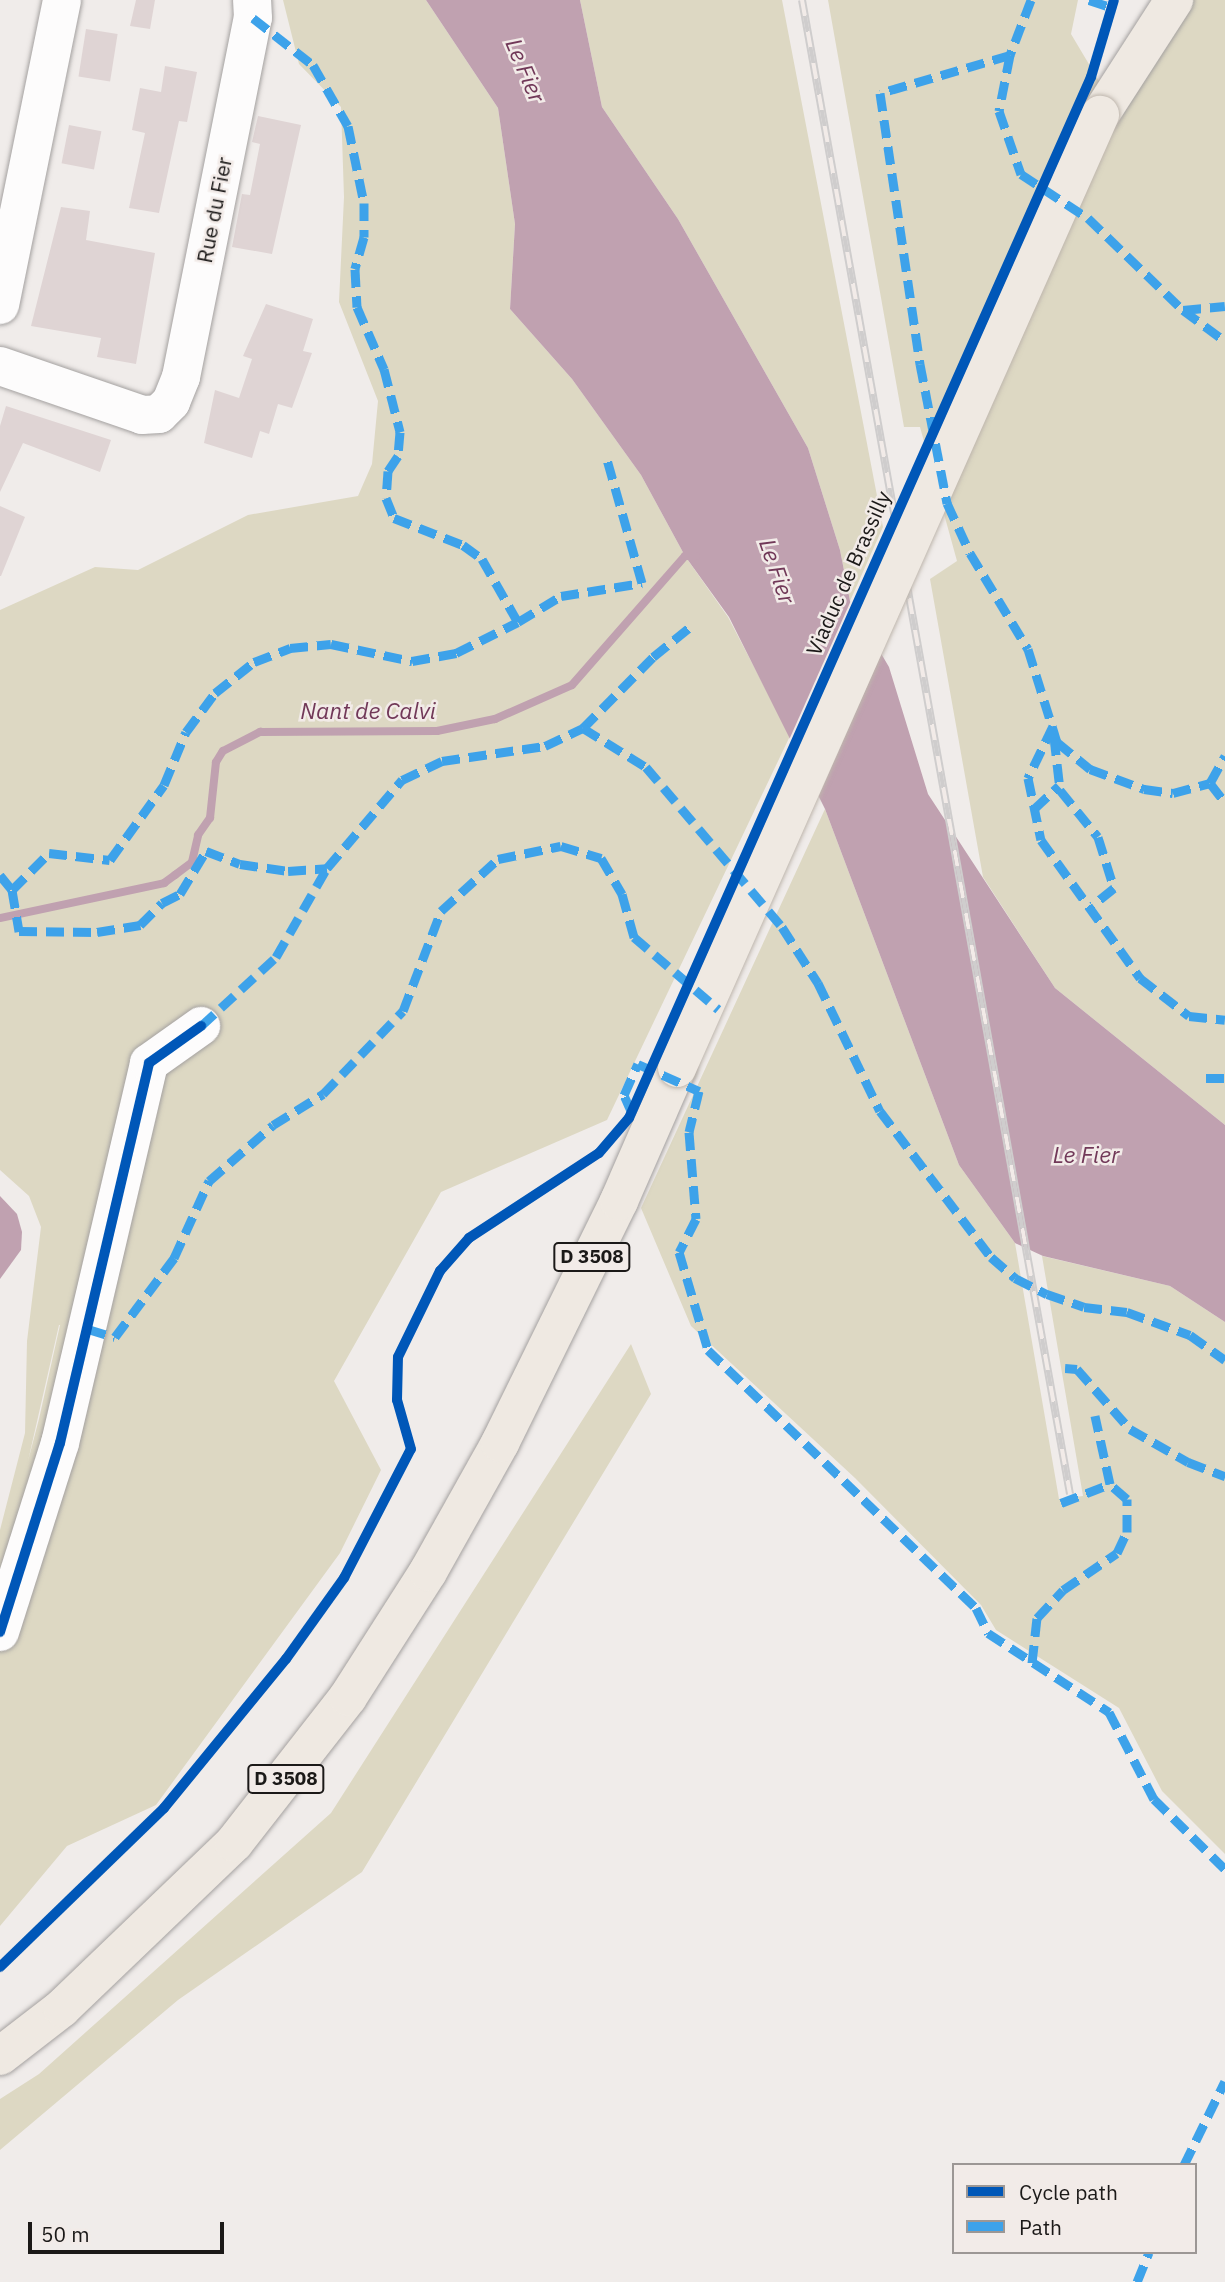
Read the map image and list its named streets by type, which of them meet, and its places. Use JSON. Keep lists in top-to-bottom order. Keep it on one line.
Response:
{"streets":{"highway":["D 3508"],"street":["Rue du Fier"],"cycle path":["Viaduc de Brassilly"]},"water":["Le Fier","Nant de Calvi"],"legend":["Cycle path","Path"],"scale_bar":"50 m"}
